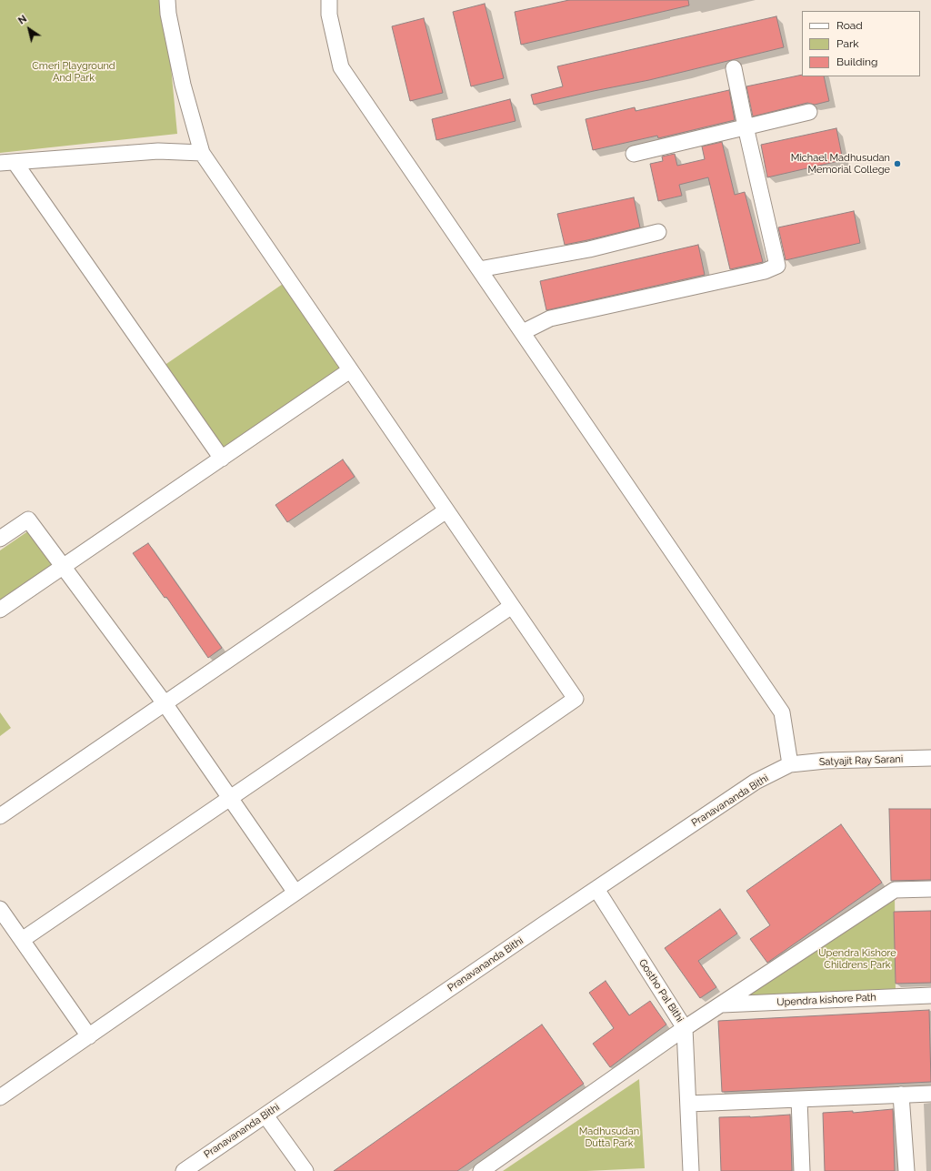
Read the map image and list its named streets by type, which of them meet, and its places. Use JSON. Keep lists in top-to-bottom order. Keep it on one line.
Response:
{"streets":{"street":["Satyajit Ray Sarani","Pranavananda Bithi","Gostho Pal Bithi","Upendra kishore Path"]},"crossings":[["Satyajit Ray Sarani","Pranavananda Bithi"],["Pranavananda Bithi","Gostho Pal Bithi"]],"parks":["Cmeri Playground And Park","Upendra Kishore Childrens Park","Madhusudan Dutta Park"],"places":["Michael Madhusudan Memorial College"],"legend":["Road","Park","Building"],"north":"top left"}
